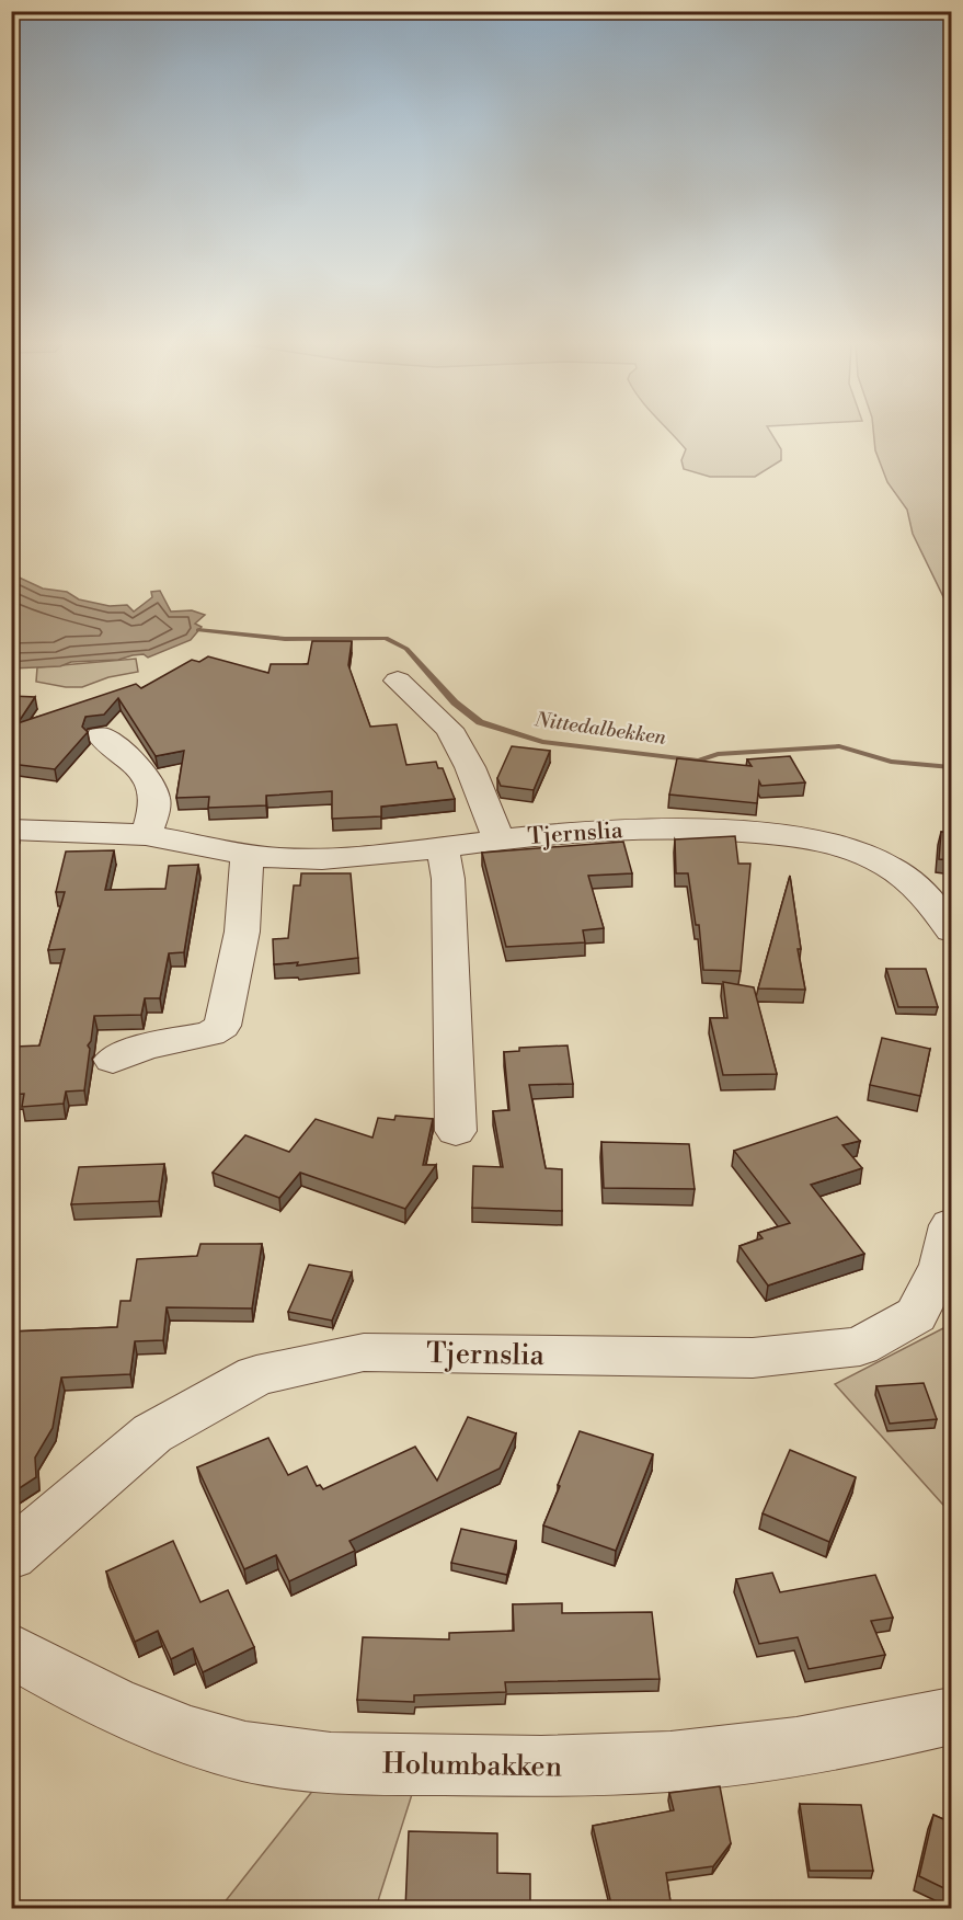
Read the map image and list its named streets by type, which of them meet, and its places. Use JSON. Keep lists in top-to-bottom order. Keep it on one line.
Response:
{"streets":{"street":["Tjernslia","Holumbakken"]},"water":["Nittedalbekken"]}
